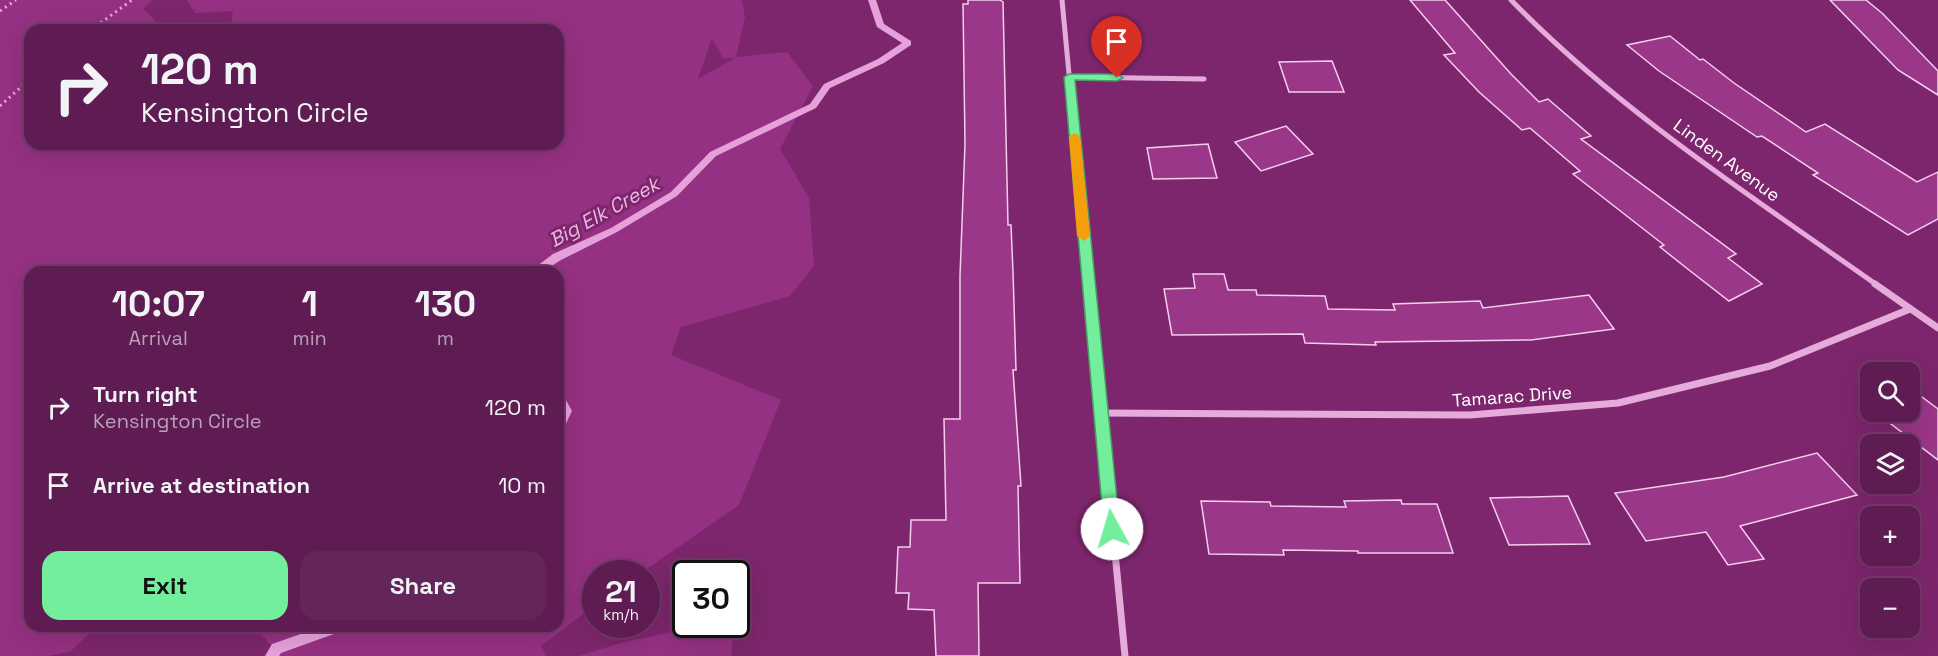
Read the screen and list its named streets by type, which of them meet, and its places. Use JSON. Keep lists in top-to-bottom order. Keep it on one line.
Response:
{"streets":{"street":["Linden Avenue","Tamarac Drive"]},"crossings":[["Linden Avenue","Tamarac Drive"]],"water":["Big Elk Creek"],"page":{"turn":["120 m","Kensington Circle"],"eta":["10:07","Arrival","1","min","130","m"],"map_buttons":["+","−"],"list":[{"name":"Turn right","note":"Kensington Circle","value":"120 m"},{"name":"Arrive at destination","value":"10 m"}],"buttons":["Exit","Share"],"speed":"21 km/h","limit":"30"}}
